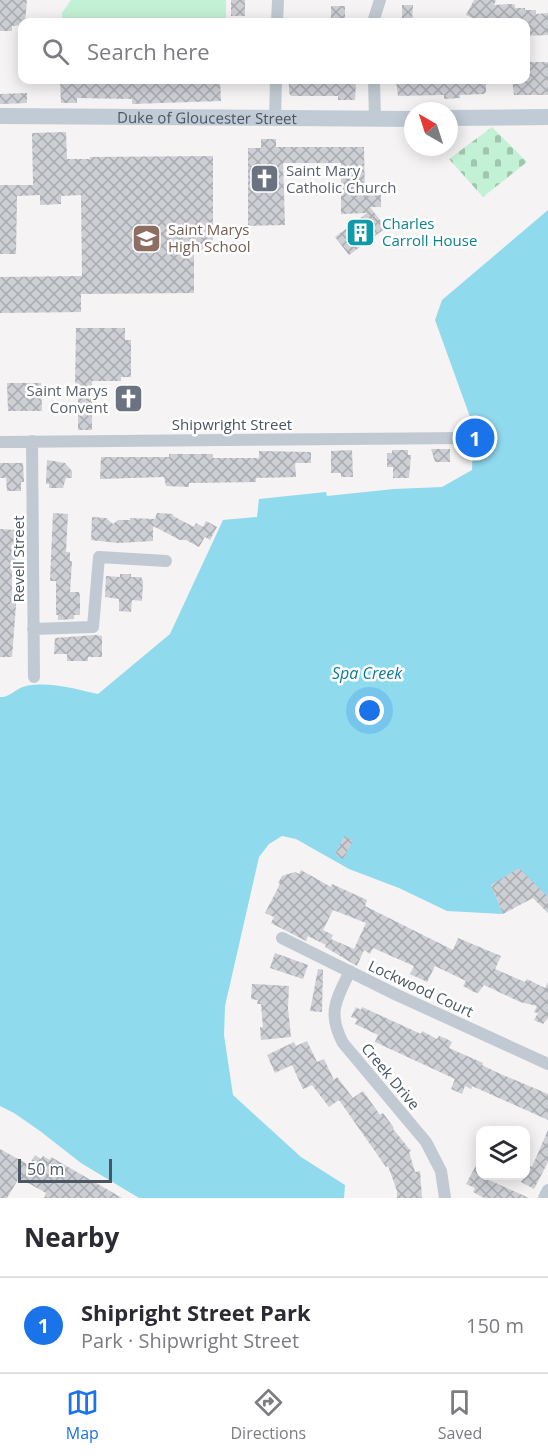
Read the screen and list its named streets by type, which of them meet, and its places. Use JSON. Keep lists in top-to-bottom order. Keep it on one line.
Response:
{"streets":{"main road":["Duke of Gloucester Street"],"street":["Shipwright Street","Revell Street","Lockwood Court","Creek Drive"]},"crossings":[["Shipwright Street","Revell Street"],["Lockwood Court","Creek Drive"]],"water":["Spa Creek"],"places":{"church":["Saint Mary Catholic Church","Saint Marys Convent"],"building":["Charles Carroll House"],"school or university":["Saint Marys High School"]},"scale_bar":"50 m","north":"top left","page":{"search":"Search here","pins":"1","scale":"50 m","heading":"Nearby","list":[{"mark":"1","name":"Shipright Street Park","note":"Park · Shipwright Street","value":"150 m"}],"nav":["Map","Directions","Saved"]}}
